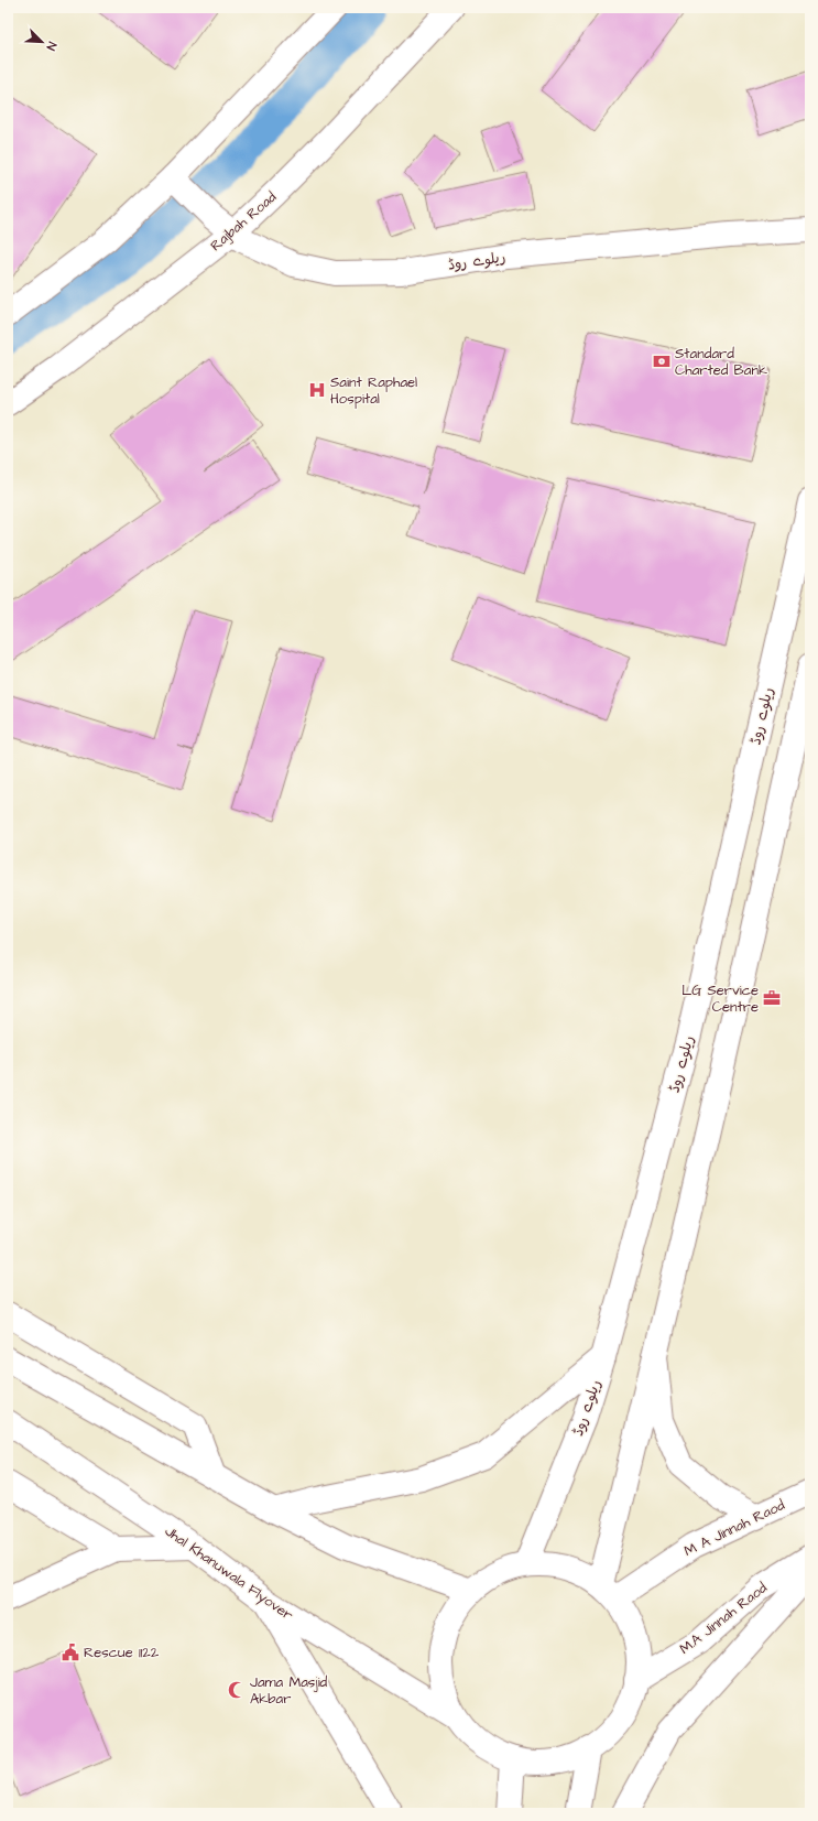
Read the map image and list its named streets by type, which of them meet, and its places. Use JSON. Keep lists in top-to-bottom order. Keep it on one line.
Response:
{"streets":{"main road":["Rajbah Road","ریلوے روڈ","M A Jinnah Raod","Jhal Khanuwala Flyover","M.A Jinnah Raod"]},"crossings":[["Rajbah Road","ریلوے روڈ"]],"places":{"bank":["Standard Charted Bank"],"hospital":["Saint Raphael Hospital"],"office":["LG Service Centre"],"public building":["Rescue 1122"],"mosque":["Jama Masjid Akbar"]},"north":"bottom right"}
